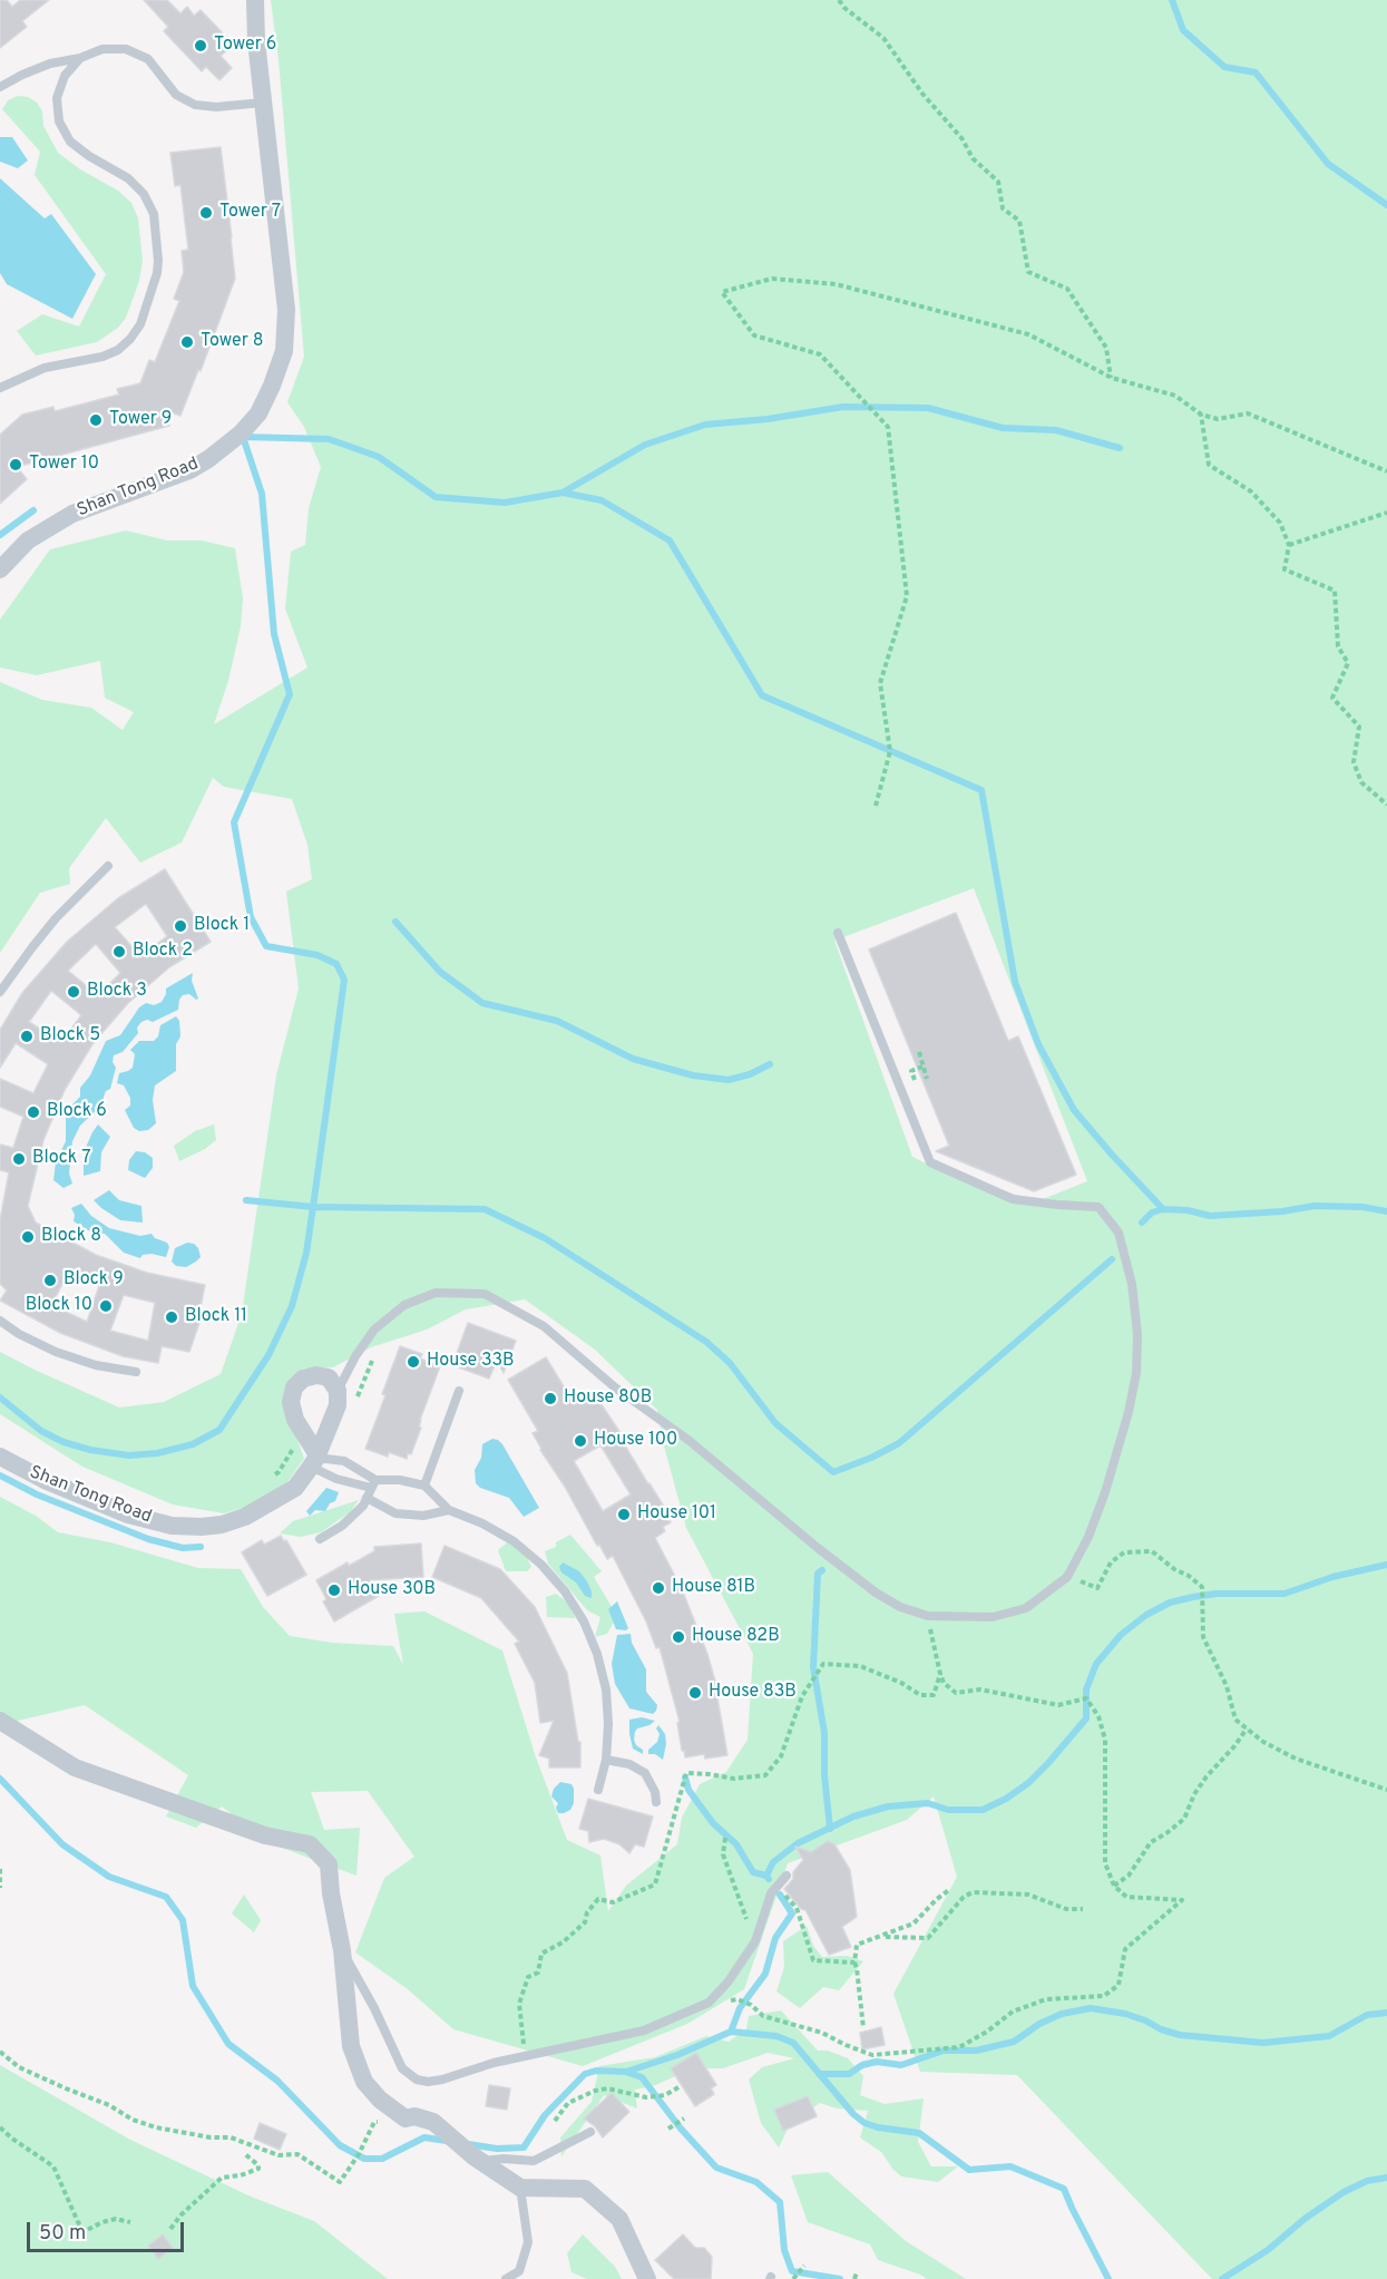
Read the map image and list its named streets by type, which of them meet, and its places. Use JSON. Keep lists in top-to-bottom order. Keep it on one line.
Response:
{"streets":{"street":["Shan Tong Road"]},"places":["Tower 6","Tower 7","Tower 8","Tower 9","Tower 10","Block 1","Block 2","Block 3","Block 5","Block 6","Block 7","Block 8","Block 9","Block 10","Block 11","House 33B","House 80B","House 100","House 101","House 81B","House 30B","House 82B","House 83B"],"scale_bar":"50 m"}
